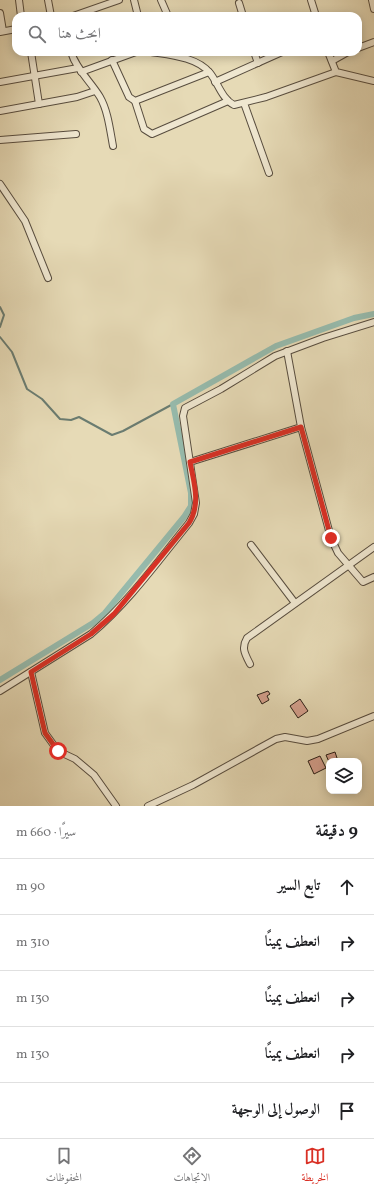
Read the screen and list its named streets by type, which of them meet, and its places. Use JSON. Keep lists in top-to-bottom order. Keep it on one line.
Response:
{"page":{"search":"ابحث هنا","heading":["9 دقيقة","سيرًا · 660 m"],"list":[["تابع السير","90 m"],["انعطف يمينًا","310 m"],["انعطف يمينًا","130 m"],["انعطف يمينًا","130 m"],"الوصول إلى الوجهة"],"nav":["الخريطة","الاتجاهات","المحفوظات"]}}
